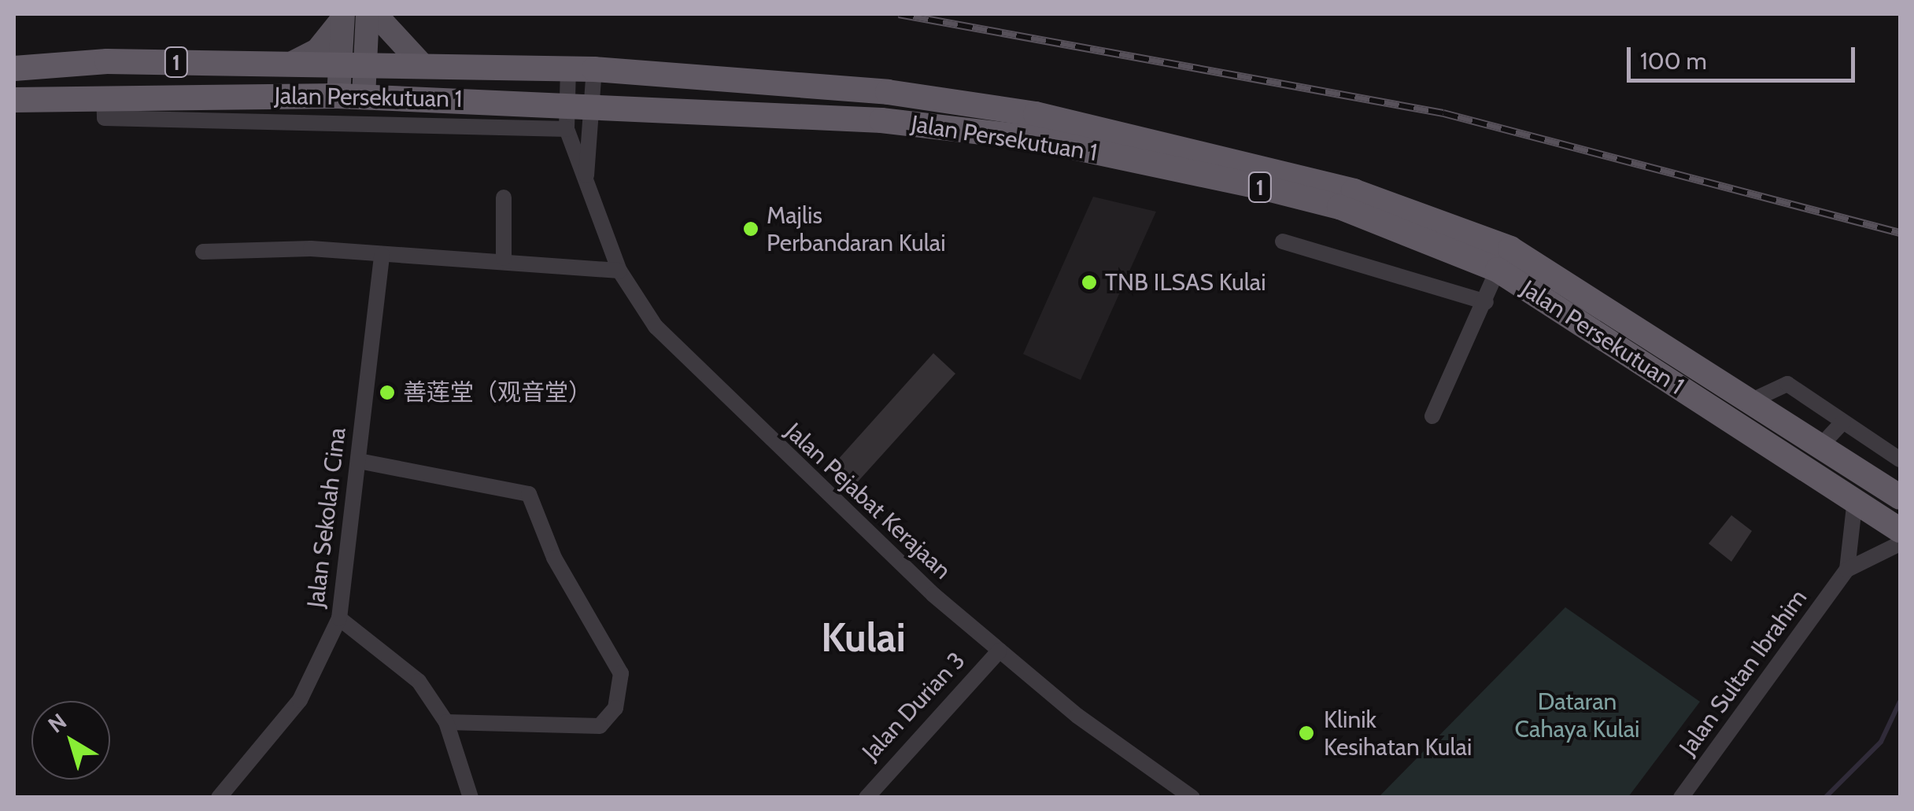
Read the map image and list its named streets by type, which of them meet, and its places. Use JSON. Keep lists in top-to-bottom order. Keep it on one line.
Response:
{"streets":{"highway":["1","Jalan Persekutuan 1"],"street":["Jalan Pejabat Kerajaan","Jalan Sekolah Cina","Jalan Sultan Ibrahim","Jalan Durian 3"]},"crossings":[["Jalan Persekutuan 1","Jalan Pejabat Kerajaan"],["Jalan Persekutuan 1","Jalan Sultan Ibrahim"],["Jalan Pejabat Kerajaan","Jalan Durian 3"]],"districts":["Kulai"],"parks":["Dataran Cahaya Kulai"],"places":["Majlis Perbandaran Kulai","TNB ILSAS Kulai","善莲堂（观音堂）","Klinik Kesihatan Kulai"],"scale_bar":"100 m","north":"top left"}
